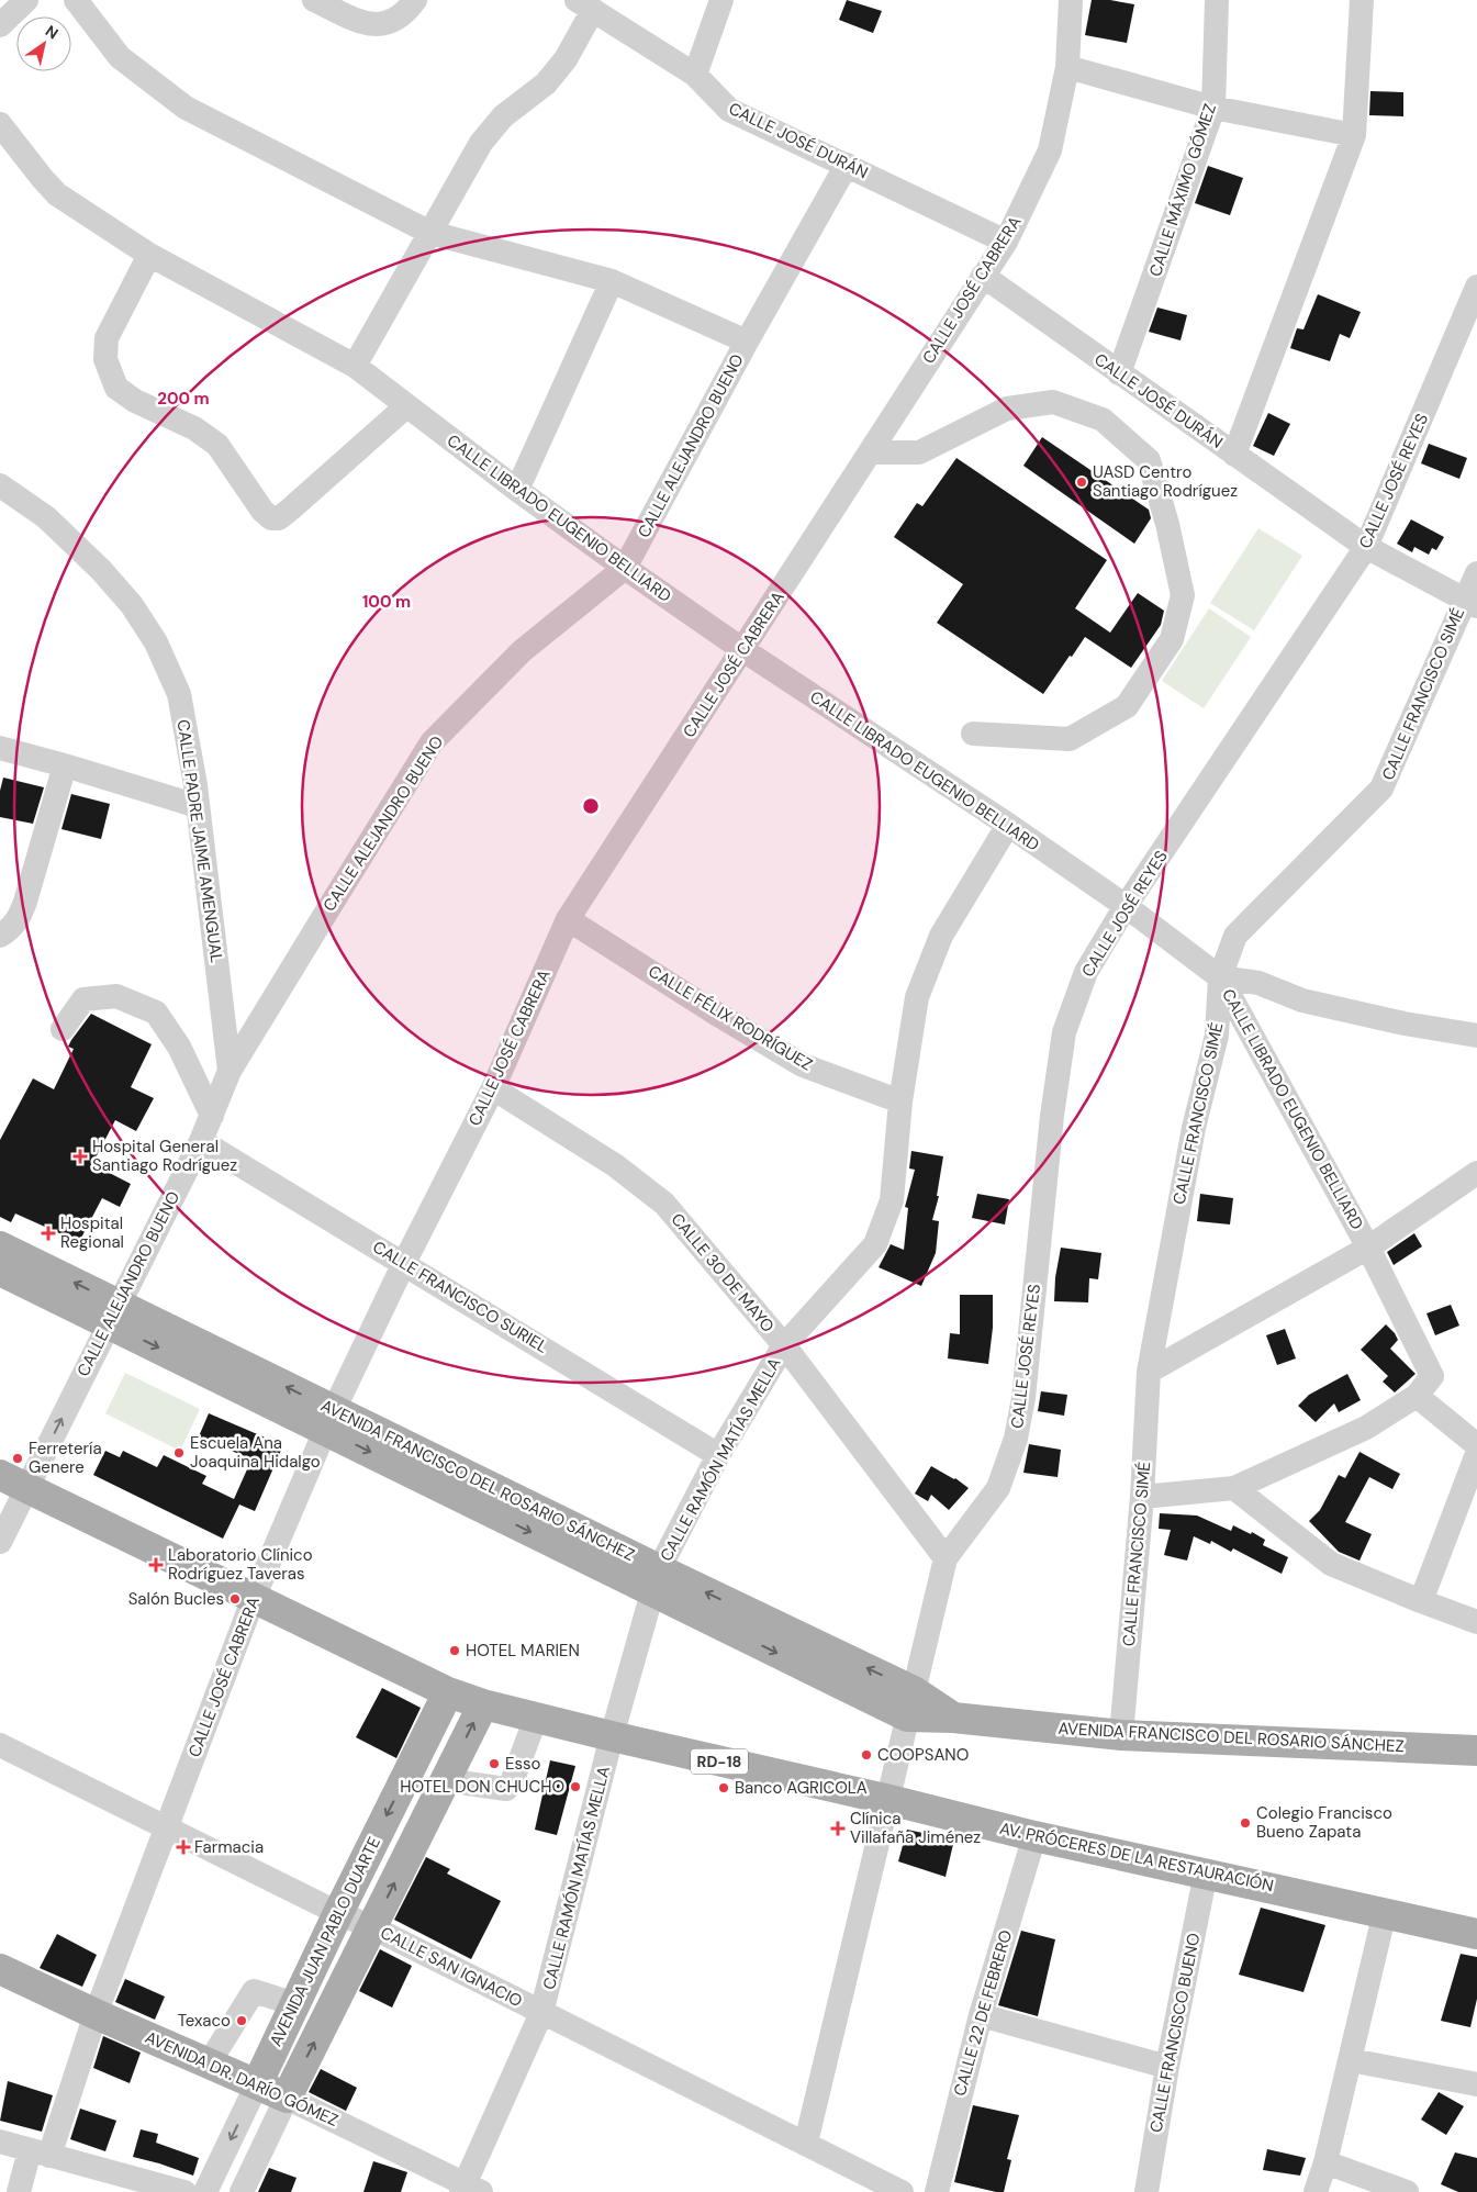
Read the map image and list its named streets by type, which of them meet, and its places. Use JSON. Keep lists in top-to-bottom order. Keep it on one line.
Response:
{"streets":{"main road":["AVENIDA FRANCISCO DEL ROSARIO SÁNCHEZ","RD-18","AV. PRÓCERES DE LA RESTAURACIÓN","AVENIDA JUAN PABLO DUARTE","AVENIDA DR. DARÍO GÓMEZ"],"street":["CALLE JOSÉ DURÁN","CALLE MÁXIMO GÓMEZ","CALLE JOSÉ CABRERA","CALLE ALEJANDRO BUENO","CALLE JOSÉ REYES","CALLE LIBRADO EUGENIO BELLIARD","CALLE FRANCISCO SIMÉ","CALLE PADRE JAIME AMENGUAL","CALLE FÉLIX RODRÍGUEZ","CALLE 30 DE MAYO","CALLE FRANCISCO SURIEL","CALLE RAMÓN MATÍAS MELLA","CALLE SAN IGNACIO","CALLE 22 DE FEBRERO","CALLE FRANCISCO BUENO"]},"crossings":[["CALLE JOSÉ DURÁN","CALLE MÁXIMO GÓMEZ"],["CALLE JOSÉ DURÁN","CALLE JOSÉ CABRERA"],["CALLE JOSÉ DURÁN","CALLE ALEJANDRO BUENO"],["CALLE JOSÉ DURÁN","CALLE JOSÉ REYES"],["CALLE JOSÉ DURÁN","CALLE FRANCISCO SIMÉ"],["CALLE JOSÉ CABRERA","CALLE LIBRADO EUGENIO BELLIARD"],["CALLE JOSÉ CABRERA","CALLE FÉLIX RODRÍGUEZ"],["CALLE JOSÉ CABRERA","CALLE 30 DE MAYO"],["CALLE JOSÉ CABRERA","CALLE FRANCISCO SURIEL"],["CALLE JOSÉ CABRERA","AVENIDA FRANCISCO DEL ROSARIO SÁNCHEZ"],["CALLE JOSÉ CABRERA","AV. PRÓCERES DE LA RESTAURACIÓN"],["CALLE JOSÉ CABRERA","CALLE SAN IGNACIO"],["CALLE JOSÉ CABRERA","AVENIDA DR. DARÍO GÓMEZ"],["CALLE ALEJANDRO BUENO","CALLE LIBRADO EUGENIO BELLIARD"],["CALLE ALEJANDRO BUENO","CALLE PADRE JAIME AMENGUAL"],["CALLE ALEJANDRO BUENO","CALLE FRANCISCO SURIEL"],["CALLE ALEJANDRO BUENO","AVENIDA FRANCISCO DEL ROSARIO SÁNCHEZ"],["CALLE ALEJANDRO BUENO","AV. PRÓCERES DE LA RESTAURACIÓN"],["CALLE JOSÉ REYES","CALLE LIBRADO EUGENIO BELLIARD"],["CALLE JOSÉ REYES","CALLE 30 DE MAYO"],["CALLE JOSÉ REYES","AVENIDA FRANCISCO DEL ROSARIO SÁNCHEZ"],["CALLE JOSÉ REYES","AV. PRÓCERES DE LA RESTAURACIÓN"],["CALLE JOSÉ REYES","CALLE SAN IGNACIO"],["CALLE LIBRADO EUGENIO BELLIARD","CALLE FRANCISCO SIMÉ"],["CALLE LIBRADO EUGENIO BELLIARD","CALLE RAMÓN MATÍAS MELLA"],["CALLE FRANCISCO SIMÉ","AVENIDA FRANCISCO DEL ROSARIO SÁNCHEZ"],["CALLE FÉLIX RODRÍGUEZ","CALLE RAMÓN MATÍAS MELLA"],["CALLE 30 DE MAYO","CALLE RAMÓN MATÍAS MELLA"],["CALLE FRANCISCO SURIEL","CALLE RAMÓN MATÍAS MELLA"],["CALLE RAMÓN MATÍAS MELLA","AVENIDA FRANCISCO DEL ROSARIO SÁNCHEZ"],["CALLE RAMÓN MATÍAS MELLA","AV. PRÓCERES DE LA RESTAURACIÓN"],["CALLE RAMÓN MATÍAS MELLA","CALLE SAN IGNACIO"],["CALLE RAMÓN MATÍAS MELLA","AVENIDA DR. DARÍO GÓMEZ"],["AV. PRÓCERES DE LA RESTAURACIÓN","AVENIDA JUAN PABLO DUARTE"],["AV. PRÓCERES DE LA RESTAURACIÓN","CALLE 22 DE FEBRERO"],["AV. PRÓCERES DE LA RESTAURACIÓN","CALLE FRANCISCO BUENO"],["AVENIDA JUAN PABLO DUARTE","CALLE SAN IGNACIO"],["AVENIDA JUAN PABLO DUARTE","AVENIDA DR. DARÍO GÓMEZ"]],"places":{"other":["UASD Centro Santiago Rodríguez","Escuela Ana Joaquina Hidalgo","Ferretería Genere","Salón Bucles","HOTEL MARIEN","COOPSANO","Esso","HOTEL DON CHUCHO","Banco AGRICOLA","Colegio Francisco Bueno Zapata","Texaco"],"health":["Hospital General Santiago Rodríguez","Hospital Regional","Laboratorio Clínico Rodríguez Taveras","Clínica Villafaña Jiménez","Farmacia"]},"north":"top right","rings":["200 m","100 m"]}
